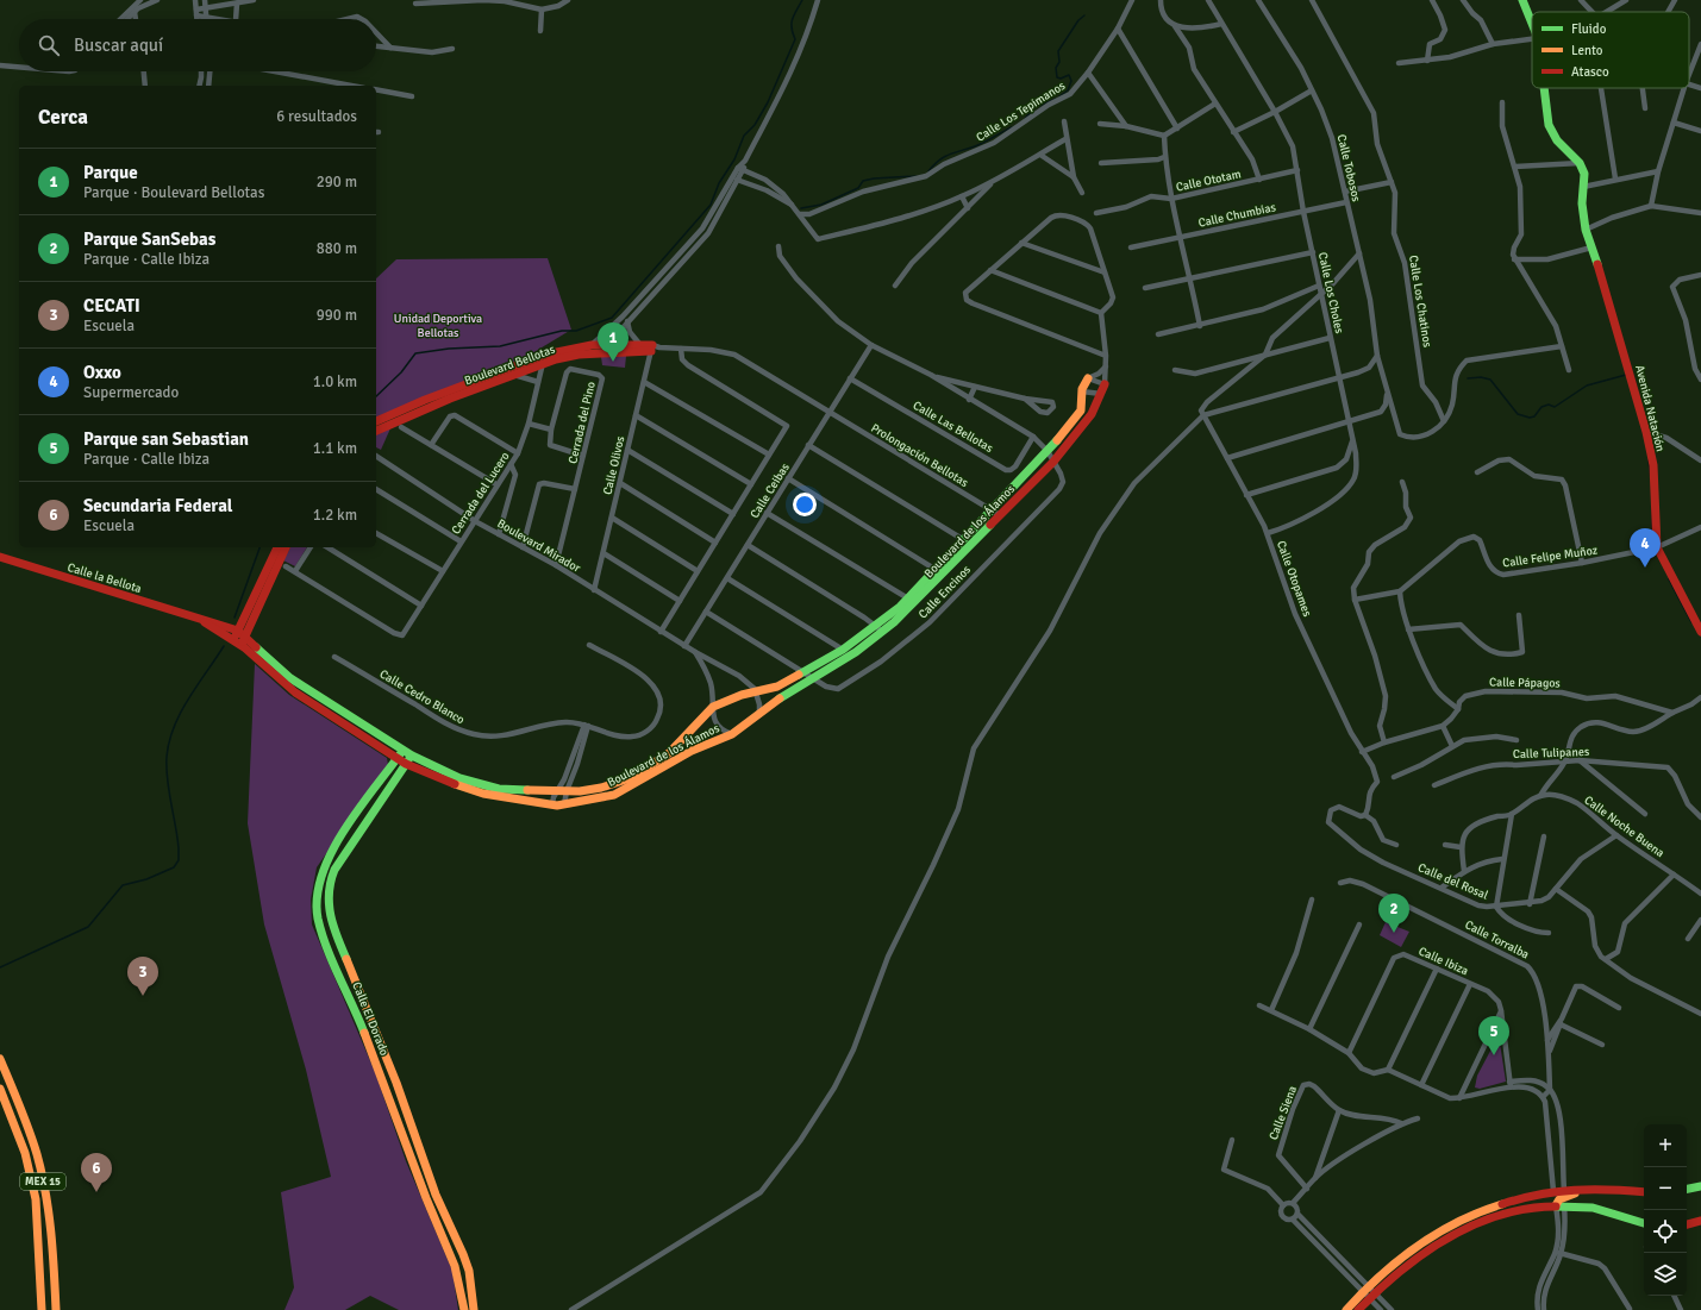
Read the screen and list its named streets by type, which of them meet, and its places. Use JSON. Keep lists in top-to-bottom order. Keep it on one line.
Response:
{"streets":{"main road":["Boulevard Bellotas","Avenida Natación","Boulevard de los Álamos","Calle la Bellota","Calle El Dorado","MEX 15"],"street":["Calle Los Tepimanos","Calle Tobosos","Calle Ototam","Calle Chumbias","Calle Los Choles","Calle Los Chatinos","Cerrada del Pino","Calle Las Bellotas","Prolongación Bellotas","Calle Olivos","Calle Ceibas","Cerrada del Lucero","Boulevard Mirador","Calle Felipe Muñoz","Calle Otopames","Calle Encinos","Calle Pápagos","Calle Cedro Blanco","Calle Tulipanes","Calle Noche Buena","Calle del Rosal","Calle Torralba","Calle Ibiza","Calle Siena"]},"crossings":[["Calle Tobosos","Calle Chumbias"],["Calle Tobosos","Calle Los Chatinos"],["Calle Ototam","Calle Los Choles"],["Calle Chumbias","Calle Los Choles"],["Calle Los Choles","Calle Otopames"],["Boulevard Bellotas","Prolongación Bellotas"],["Boulevard Bellotas","Calle Olivos"],["Boulevard Bellotas","Calle Ceibas"],["Boulevard Bellotas","Cerrada del Lucero"],["Avenida Natación","Calle Felipe Muñoz"],["Cerrada del Pino","Boulevard Mirador"],["Calle Las Bellotas","Calle Ceibas"],["Prolongación Bellotas","Calle Ceibas"],["Prolongación Bellotas","Boulevard de los Álamos"],["Calle Olivos","Boulevard Mirador"],["Calle Ceibas","Boulevard Mirador"],["Cerrada del Lucero","Boulevard Mirador"],["Boulevard de los Álamos","Boulevard Mirador"],["Boulevard de los Álamos","Calle la Bellota"],["Boulevard de los Álamos","Calle Encinos"],["Boulevard de los Álamos","Calle El Dorado"],["Calle Otopames","Calle del Rosal"],["Calle Noche Buena","Calle del Rosal"]],"parks":["Unidad Deportiva Bellotas"],"legend":["Fluido","Lento","Atasco"],"page":{"search":"Buscar aquí","heading":["Cerca","6 resultados"],"list":[{"mark":"1","name":"Parque","note":"Parque · Boulevard Bellotas","value":"290 m"},{"mark":"2","name":"Parque SanSebas","note":"Parque · Calle Ibiza","value":"880 m"},{"mark":"3","name":"CECATI","note":"Escuela","value":"990 m"},{"mark":"4","name":"Oxxo","note":"Supermercado","value":"1.0 km"},{"mark":"5","name":"Parque san Sebastian","note":"Parque · Calle Ibiza","value":"1.1 km"},{"mark":"6","name":"Secundaria Federal","note":"Escuela","value":"1.2 km"}],"pins":["1","4","2","3","5","6"],"map_buttons":["+","−"]}}
